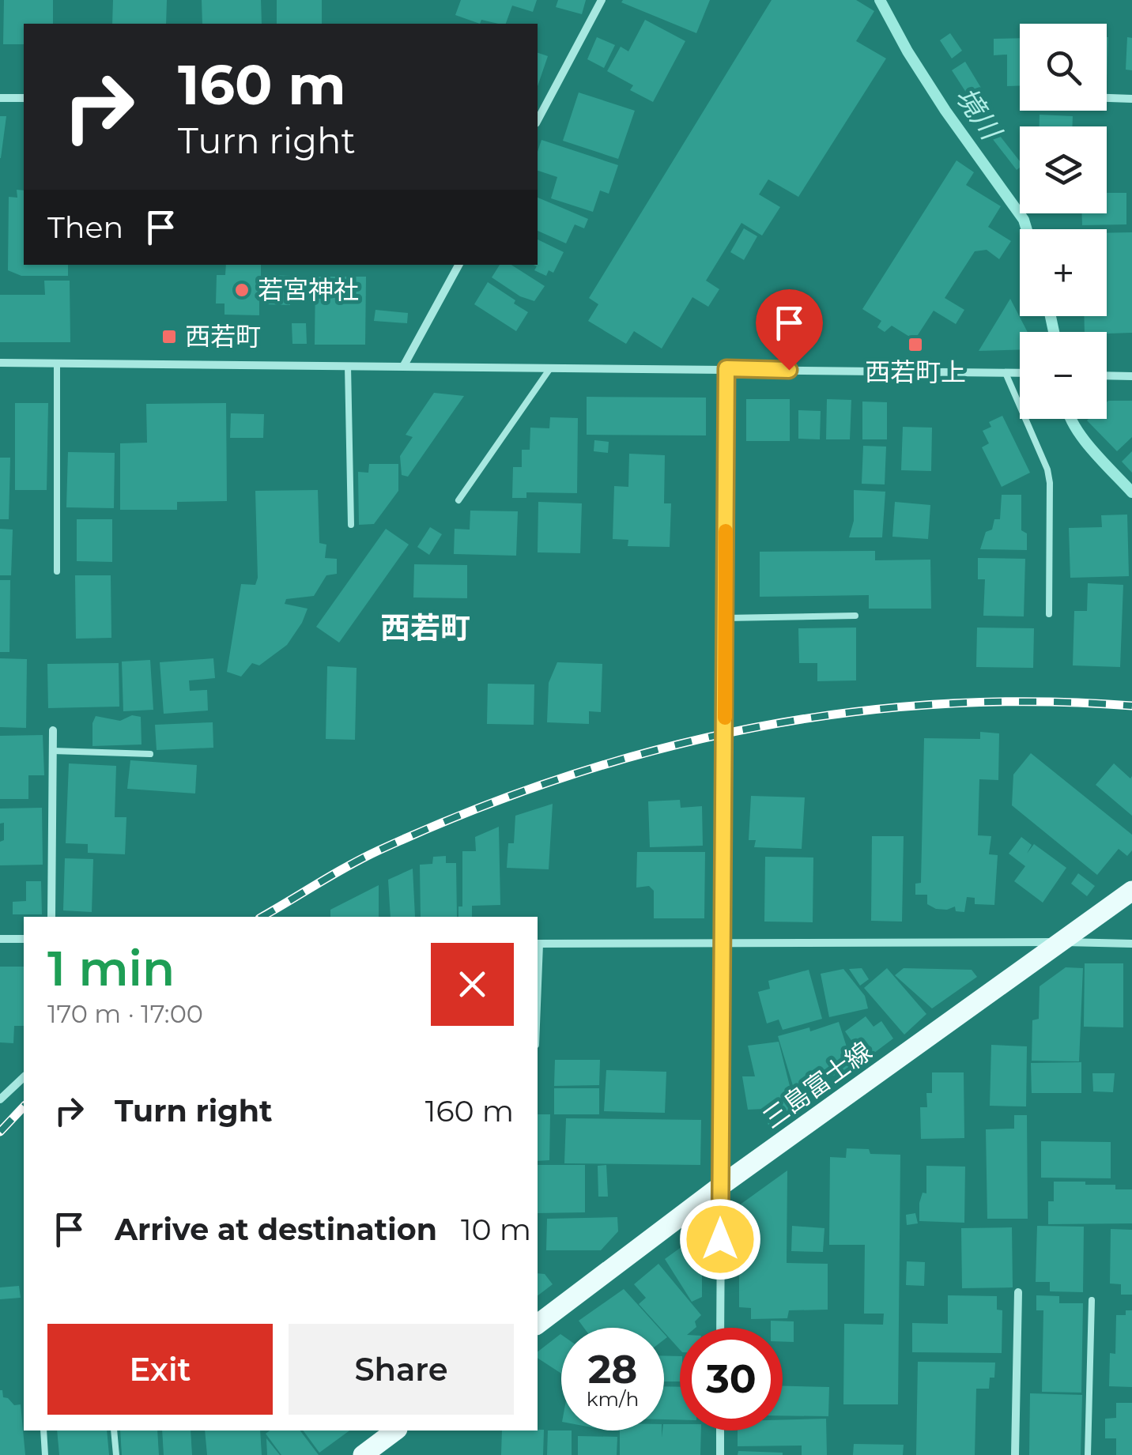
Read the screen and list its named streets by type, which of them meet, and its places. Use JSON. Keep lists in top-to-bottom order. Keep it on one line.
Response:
{"streets":{"main road":["三島富士線"]},"districts":["西若町"],"water":["境川"],"places":{"other":["若宮神社"],"transit":["西若町","西若町上"]},"page":{"map_buttons":["+","−"],"turn":["160 m","Turn right"],"then":"Then","heading":["1 min","170 m · 17:00"],"list":[{"name":"Turn right","value":"160 m"},{"name":"Arrive at destination","value":"10 m"}],"buttons":["Exit","Share"],"speed":"28 km/h","limit":"30"}}
